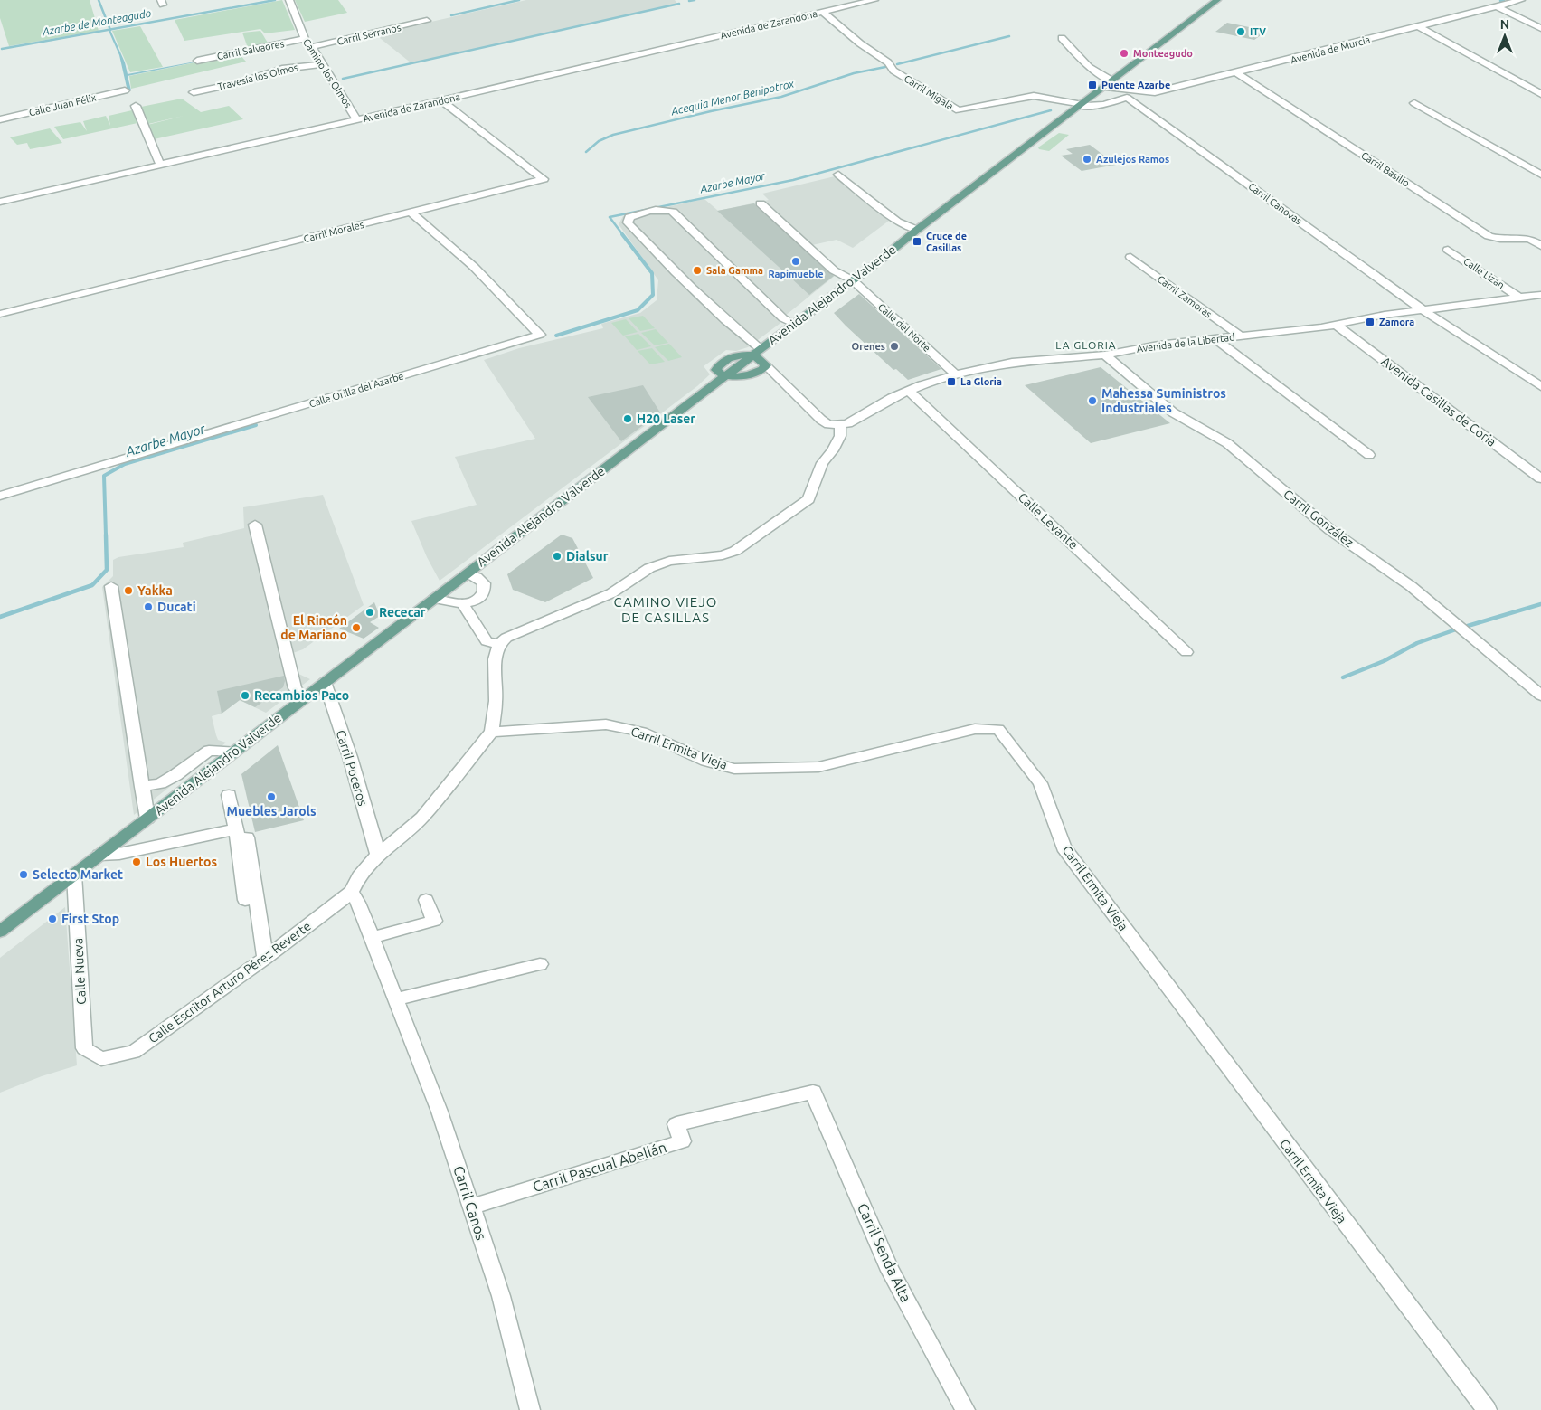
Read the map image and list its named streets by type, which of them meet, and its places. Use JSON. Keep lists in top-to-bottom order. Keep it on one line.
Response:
{"streets":{"main road":["Avenida Alejandro Valverde"],"street":["Avenida de Zarandona","Carril Serranos","Carril Salvaores","Avenida de Murcia","Camino los Olmos","Travesía los Olmos","Carril Migala","Calle Juan Félix","Carril Basilio","Carril Cánovas","Carril Morales","Calle Lizán","Carril Zamoras","Calle del Norte","Avenida de la Libertad","Calle Orilla del Azarbe","Avenida Casillas de Coria","Carril González","Calle Levante","Carril Ermita Vieja","Carril Poceros","Calle Nueva","Calle Escritor Arturo Pérez Reverte","Carril Pascual Abellán","Carril Canos","Carril Senda Alta"]},"crossings":[["Avenida de Zarandona","Camino los Olmos"],["Avenida de Zarandona","Carril Migala"],["Avenida de Zarandona","Carril Morales"],["Carril Serranos","Camino los Olmos"],["Carril Salvaores","Camino los Olmos"],["Avenida de Murcia","Carril Basilio"],["Avenida de Murcia","Avenida Alejandro Valverde"],["Camino los Olmos","Travesía los Olmos"],["Carril Migala","Carril Cánovas"],["Carril Migala","Avenida Alejandro Valverde"],["Carril Cánovas","Avenida de la Libertad"],["Carril Morales","Calle Orilla del Azarbe"],["Calle Lizán","Avenida de la Libertad"],["Avenida Alejandro Valverde","Calle del Norte"],["Avenida Alejandro Valverde","Carril Poceros"],["Avenida Alejandro Valverde","Calle Nueva"],["Carril Zamoras","Avenida de la Libertad"],["Calle del Norte","Avenida de la Libertad"],["Avenida de la Libertad","Avenida Casillas de Coria"],["Avenida de la Libertad","Carril González"],["Avenida de la Libertad","Calle Levante"],["Calle Nueva","Calle Escritor Arturo Pérez Reverte"],["Calle Escritor Arturo Pérez Reverte","Carril Canos"],["Carril Pascual Abellán","Carril Canos"],["Carril Pascual Abellán","Carril Senda Alta"]],"districts":["LA GLORIA","CAMINO VIEJO DE CASILLAS"],"water":["Azarbe de Monteagudo","Acequia Menor Benipotrox","Azarbe Mayor"],"places":{"other":["ITV","Monteagudo","Azulejos Ramos","Rapimueble","Sala Gamma","Orenes","Mahessa Suministros Industriales","H20 Laser","Dialsur","Yakka","Ducati","Rececar","El Rincón de Mariano","Recambios Paco","Muebles Jarols","Los Huertos","Selecto Market","First Stop"],"transit":["Puente Azarbe","Cruce de Casillas","Zamora","La Gloria"]},"north":"top"}
